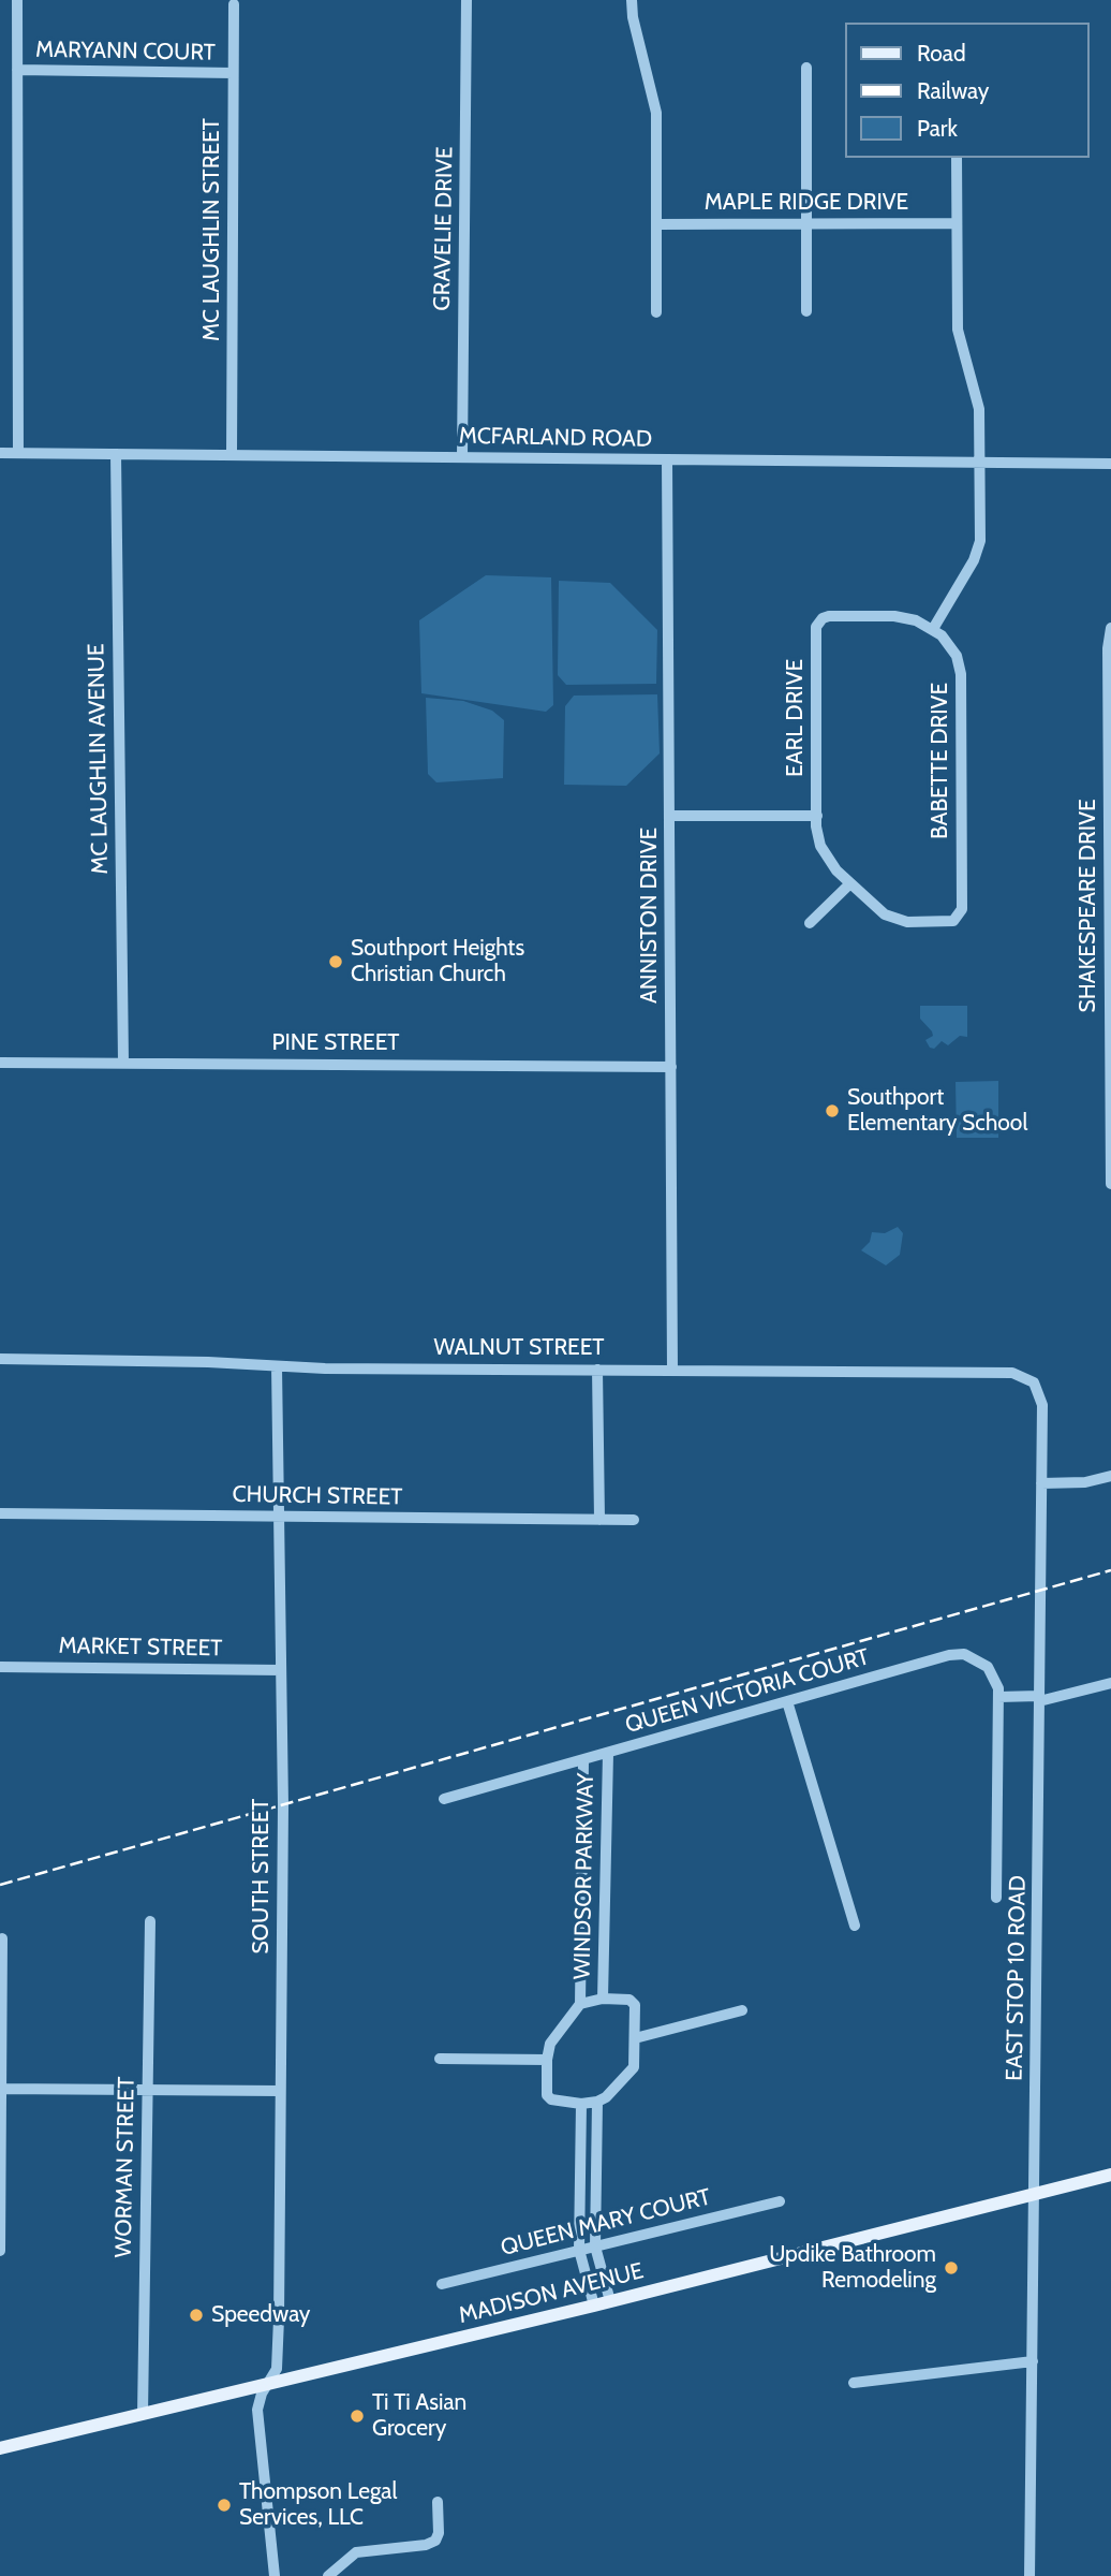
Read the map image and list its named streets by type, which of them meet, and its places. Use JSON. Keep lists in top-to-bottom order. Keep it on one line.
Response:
{"streets":{"main road":["MADISON AVENUE"],"street":["MARYANN COURT","MAPLE RIDGE DRIVE","GRAVELIE DRIVE","MC LAUGHLIN STREET","MCFARLAND ROAD","EARL DRIVE","MC LAUGHLIN AVENUE","BABETTE DRIVE","SHAKESPEARE DRIVE","ANNISTON DRIVE","PINE STREET","WALNUT STREET","CHURCH STREET","MARKET STREET","QUEEN VICTORIA COURT","SOUTH STREET","WINDSOR PARKWAY","EAST STOP 10 ROAD","WORMAN STREET","QUEEN MARY COURT"]},"crossings":[["MARYANN COURT","MC LAUGHLIN STREET"],["GRAVELIE DRIVE","MCFARLAND ROAD"],["MC LAUGHLIN STREET","MCFARLAND ROAD"],["MCFARLAND ROAD","MC LAUGHLIN AVENUE"],["MCFARLAND ROAD","ANNISTON DRIVE"],["EARL DRIVE","BABETTE DRIVE"],["MC LAUGHLIN AVENUE","PINE STREET"],["ANNISTON DRIVE","PINE STREET"],["ANNISTON DRIVE","WALNUT STREET"],["WALNUT STREET","SOUTH STREET"],["WALNUT STREET","EAST STOP 10 ROAD"],["CHURCH STREET","SOUTH STREET"],["MARKET STREET","SOUTH STREET"],["QUEEN VICTORIA COURT","WINDSOR PARKWAY"],["SOUTH STREET","MADISON AVENUE"],["EAST STOP 10 ROAD","MADISON AVENUE"],["WORMAN STREET","MADISON AVENUE"]],"places":["Southport Heights Christian Church","Southport Elementary School","Updike Bathroom Remodeling","Speedway","Ti Ti Asian Grocery","Thompson Legal Services, LLC"],"legend":["Road","Railway","Park"]}
